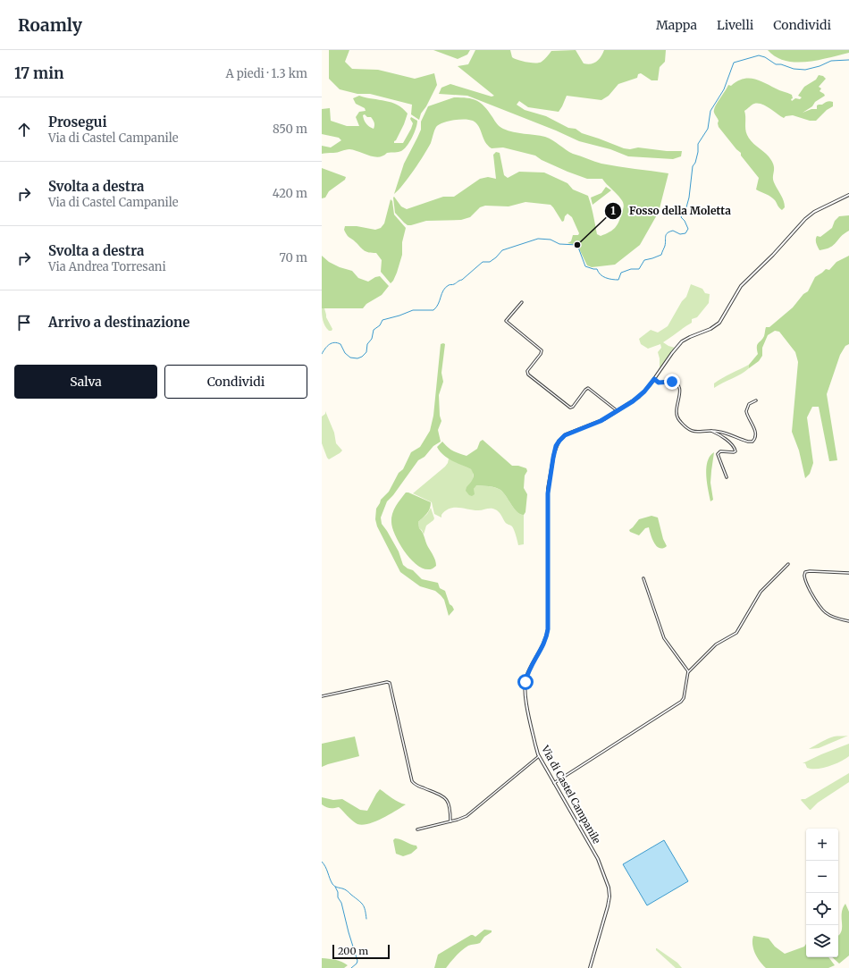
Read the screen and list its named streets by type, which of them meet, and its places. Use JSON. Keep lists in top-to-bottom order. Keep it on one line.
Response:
{"streets":{"street":["Via di Castel Campanile"]},"places":["Fosso della Moletta"],"scale_bar":"200 m","page":{"header":"Roamly","nav":["Mappa","Livelli","Condividi"],"heading":["17 min","A piedi · 1.3 km"],"list":[["Prosegui","Via di Castel Campanile","850 m"],["Svolta a destra","Via di Castel Campanile","420 m"],["Svolta a destra","Via Andrea Torresani","70 m"],"Arrivo a destinazione"],"buttons":["Salva","Condividi"],"map_buttons":["+","−"],"scale":"200 m"}}
